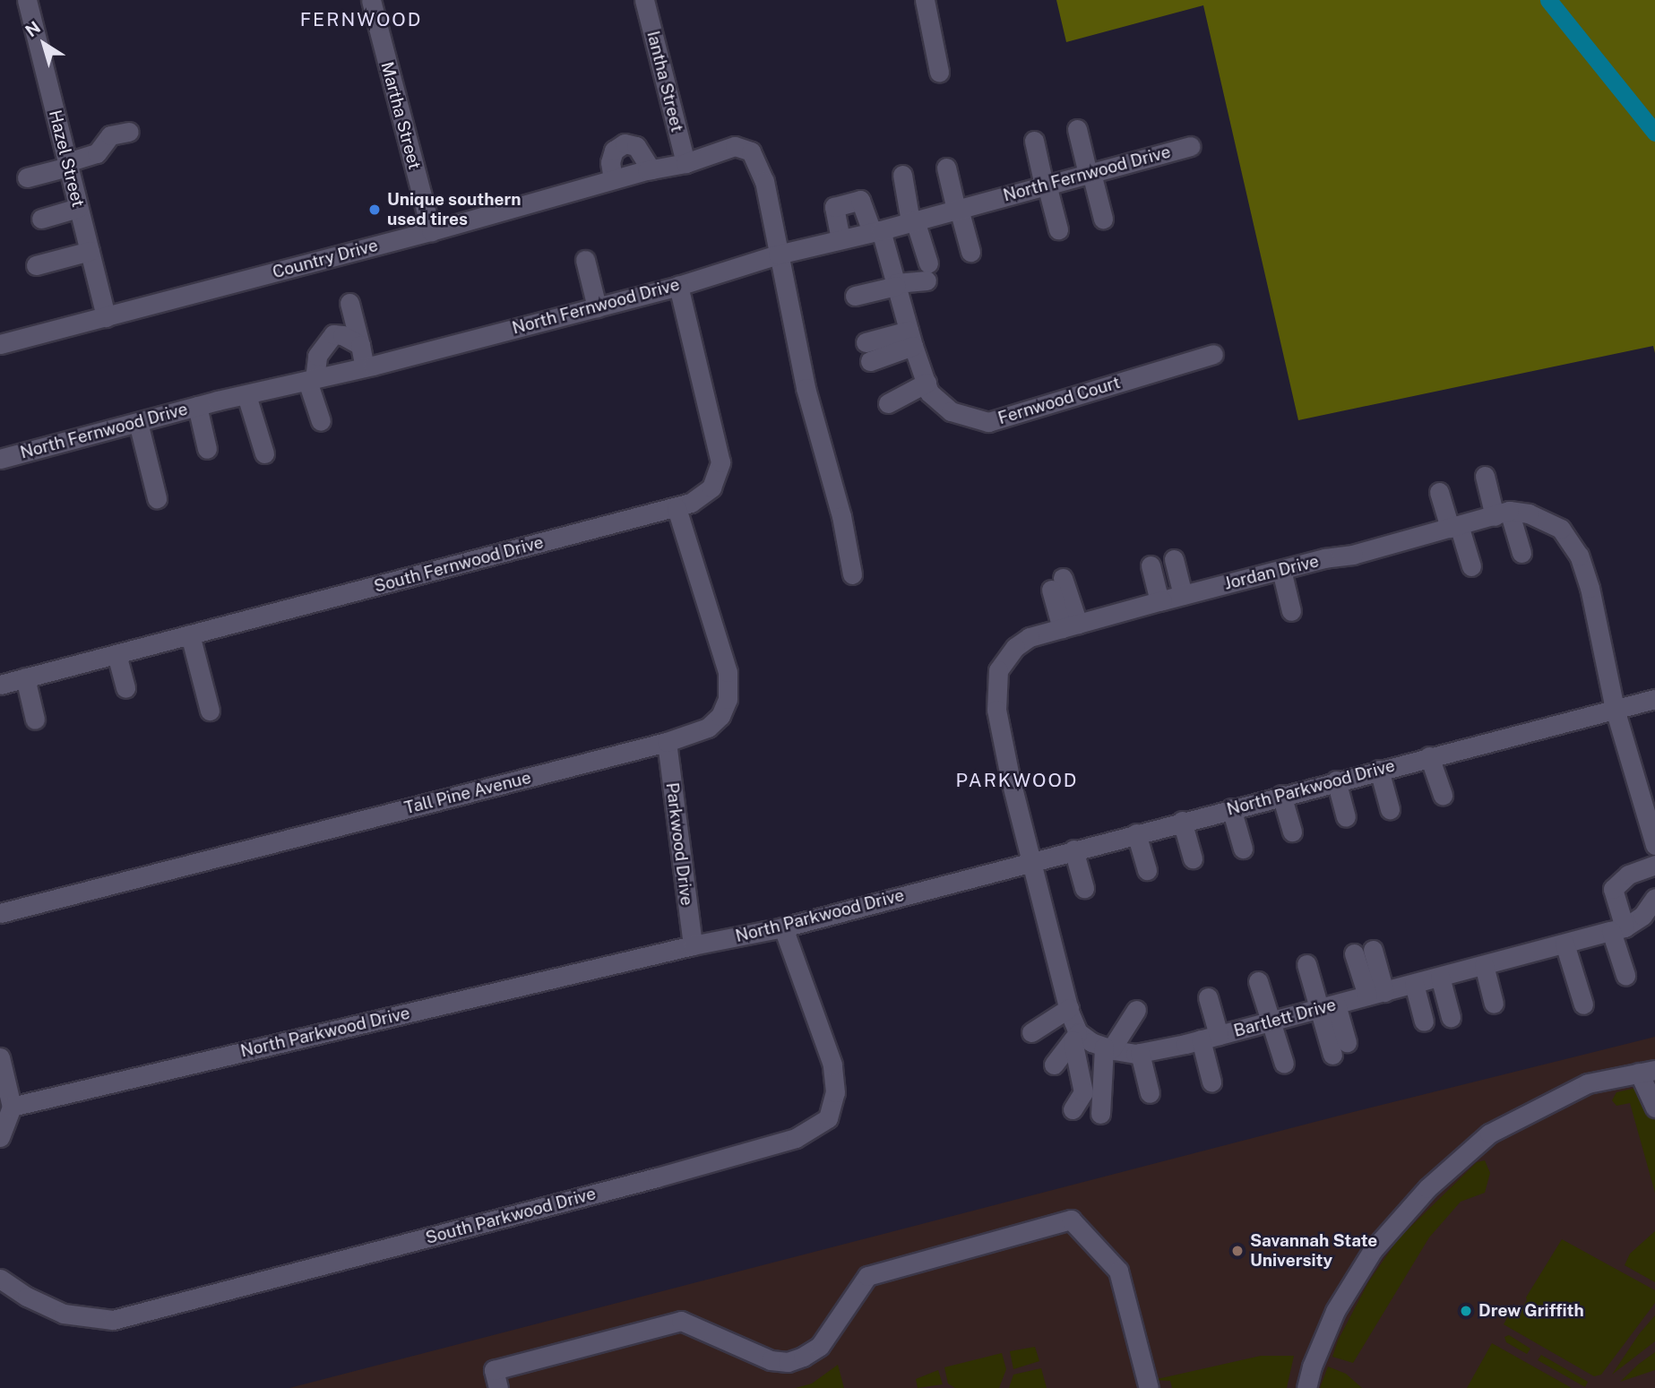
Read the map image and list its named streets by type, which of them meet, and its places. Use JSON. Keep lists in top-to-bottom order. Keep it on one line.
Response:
{"streets":{"street":["Iantha Street","Martha Street","Hazel Street","North Fernwood Drive","Country Drive","Fernwood Court","South Fernwood Drive","Jordan Drive","North Parkwood Drive","Tall Pine Avenue","Parkwood Drive","Bartlett Drive","South Parkwood Drive"]},"crossings":[["Iantha Street","Country Drive"],["Martha Street","Country Drive"],["Hazel Street","Country Drive"],["North Fernwood Drive","Country Drive"],["North Fernwood Drive","Fernwood Court"],["North Fernwood Drive","South Fernwood Drive"],["South Fernwood Drive","Tall Pine Avenue"],["Jordan Drive","North Parkwood Drive"],["North Parkwood Drive","Parkwood Drive"],["North Parkwood Drive","South Parkwood Drive"],["Tall Pine Avenue","Parkwood Drive"]],"districts":["FERNWOOD","PARKWOOD"],"places":["Unique southern used tires","Savannah State University","Drew Griffith"],"north":"top left"}
